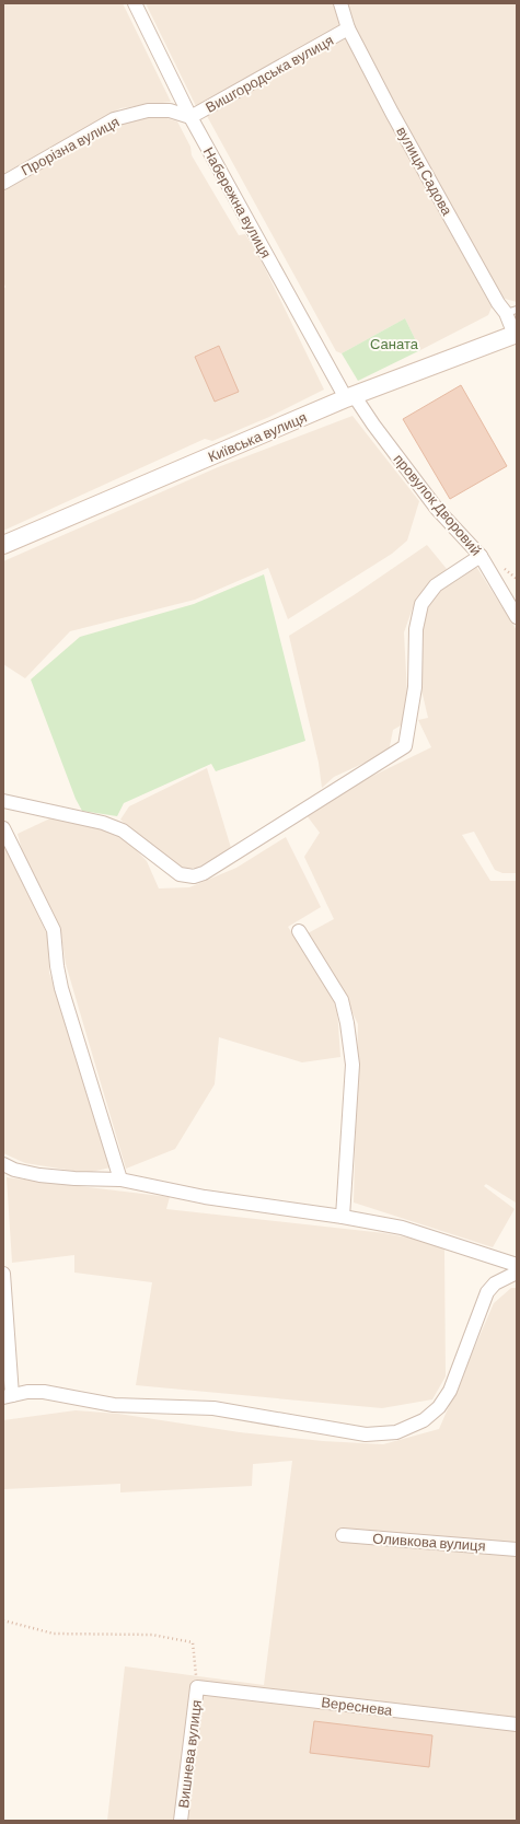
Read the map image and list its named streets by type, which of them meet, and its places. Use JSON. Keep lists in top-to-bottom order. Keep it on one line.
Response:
{"streets":{"street":["Вишгородська вулиця","Прорізна вулиця","вулиця Садова","Набережна вулиця","Київська вулиця","провулок Дворовий","Оливкова вулиця","Вереснева","Вишнева вулиця"]},"crossings":[["Вишгородська вулиця","Прорізна вулиця"],["Вишгородська вулиця","вулиця Садова"],["Вишгородська вулиця","Набережна вулиця"],["Прорізна вулиця","Набережна вулиця"],["вулиця Садова","Київська вулиця"],["Набережна вулиця","Київська вулиця"],["Набережна вулиця","провулок Дворовий"],["Київська вулиця","провулок Дворовий"],["Вереснева","Вишнева вулиця"]],"parks":["Саната"]}
